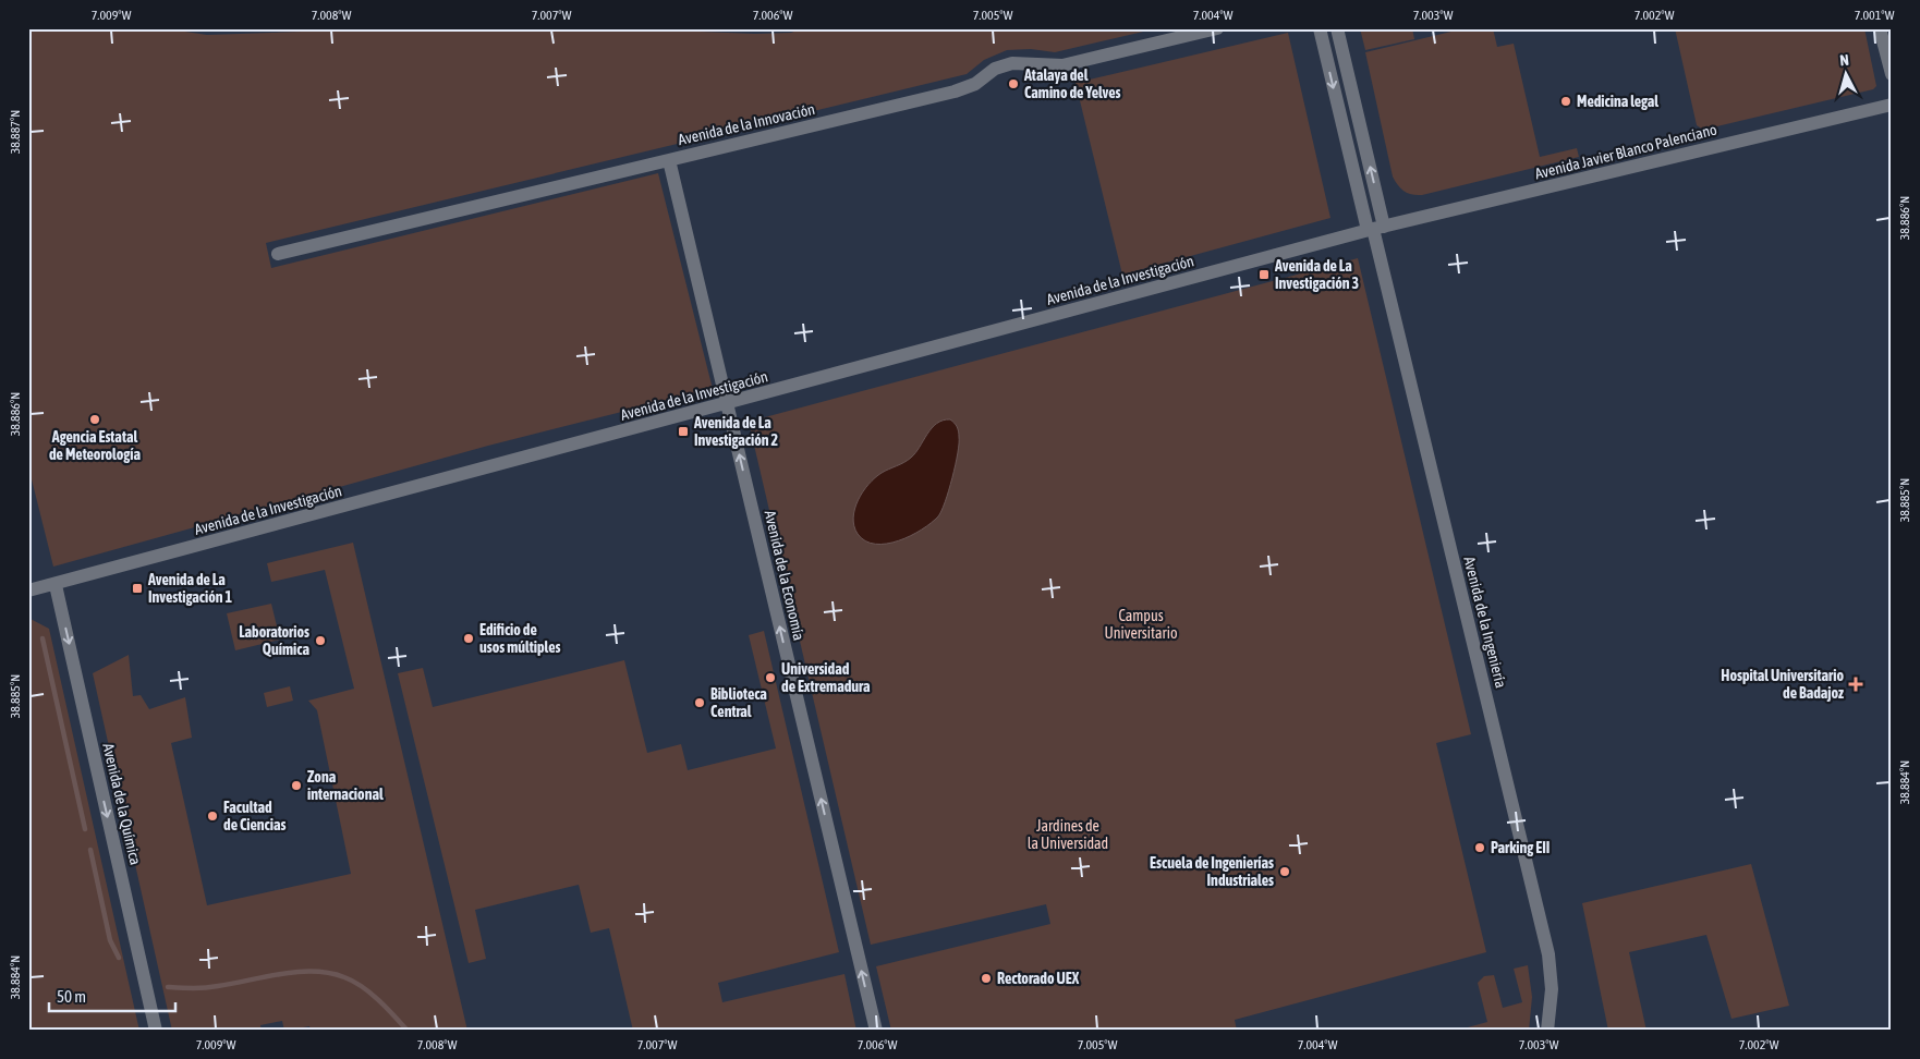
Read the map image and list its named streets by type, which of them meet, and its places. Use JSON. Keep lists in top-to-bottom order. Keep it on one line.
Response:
{"streets":{"street":["Avenida de la Innovación","Avenida Javier Blanco Palenciano","Avenida de la Investigación","Avenida de la Economía","Avenida de la Ingeniería","Avenida de la Química"]},"crossings":[["Avenida de la Innovación","Avenida de la Economía"],["Avenida Javier Blanco Palenciano","Avenida de la Investigación"],["Avenida Javier Blanco Palenciano","Avenida de la Ingeniería"],["Avenida de la Investigación","Avenida de la Economía"],["Avenida de la Investigación","Avenida de la Ingeniería"],["Avenida de la Investigación","Avenida de la Química"]],"one_way":["Avenida de la Economía","Avenida de la Química"],"parks":["Campus Universitario","Jardines de la Universidad"],"places":{"other":["Atalaya del Camino de Yelves","Medicina legal","Agencia Estatal de Meteorología","Edificio de usos múltiples","Laboratorios Química","Universidad de Extremadura","Biblioteca Central","Zona internacional","Facultad de Ciencias","Parking EII","Escuela de Ingenierías Industriales","Rectorado UEX"],"transit":["Avenida de La Investigación 3","Avenida de La Investigación 2","Avenida de La Investigación 1"],"health":["Hospital Universitario de Badajoz"]},"scale_bar":"50 m","north":"top","coordinates":["7.009°W","7.008°W","7.007°W","7.006°W","7.005°W","7.004°W","7.003°W","7.002°W","7.001°W","38.887°N","38.886°N","38.885°N","38.884°N"]}
